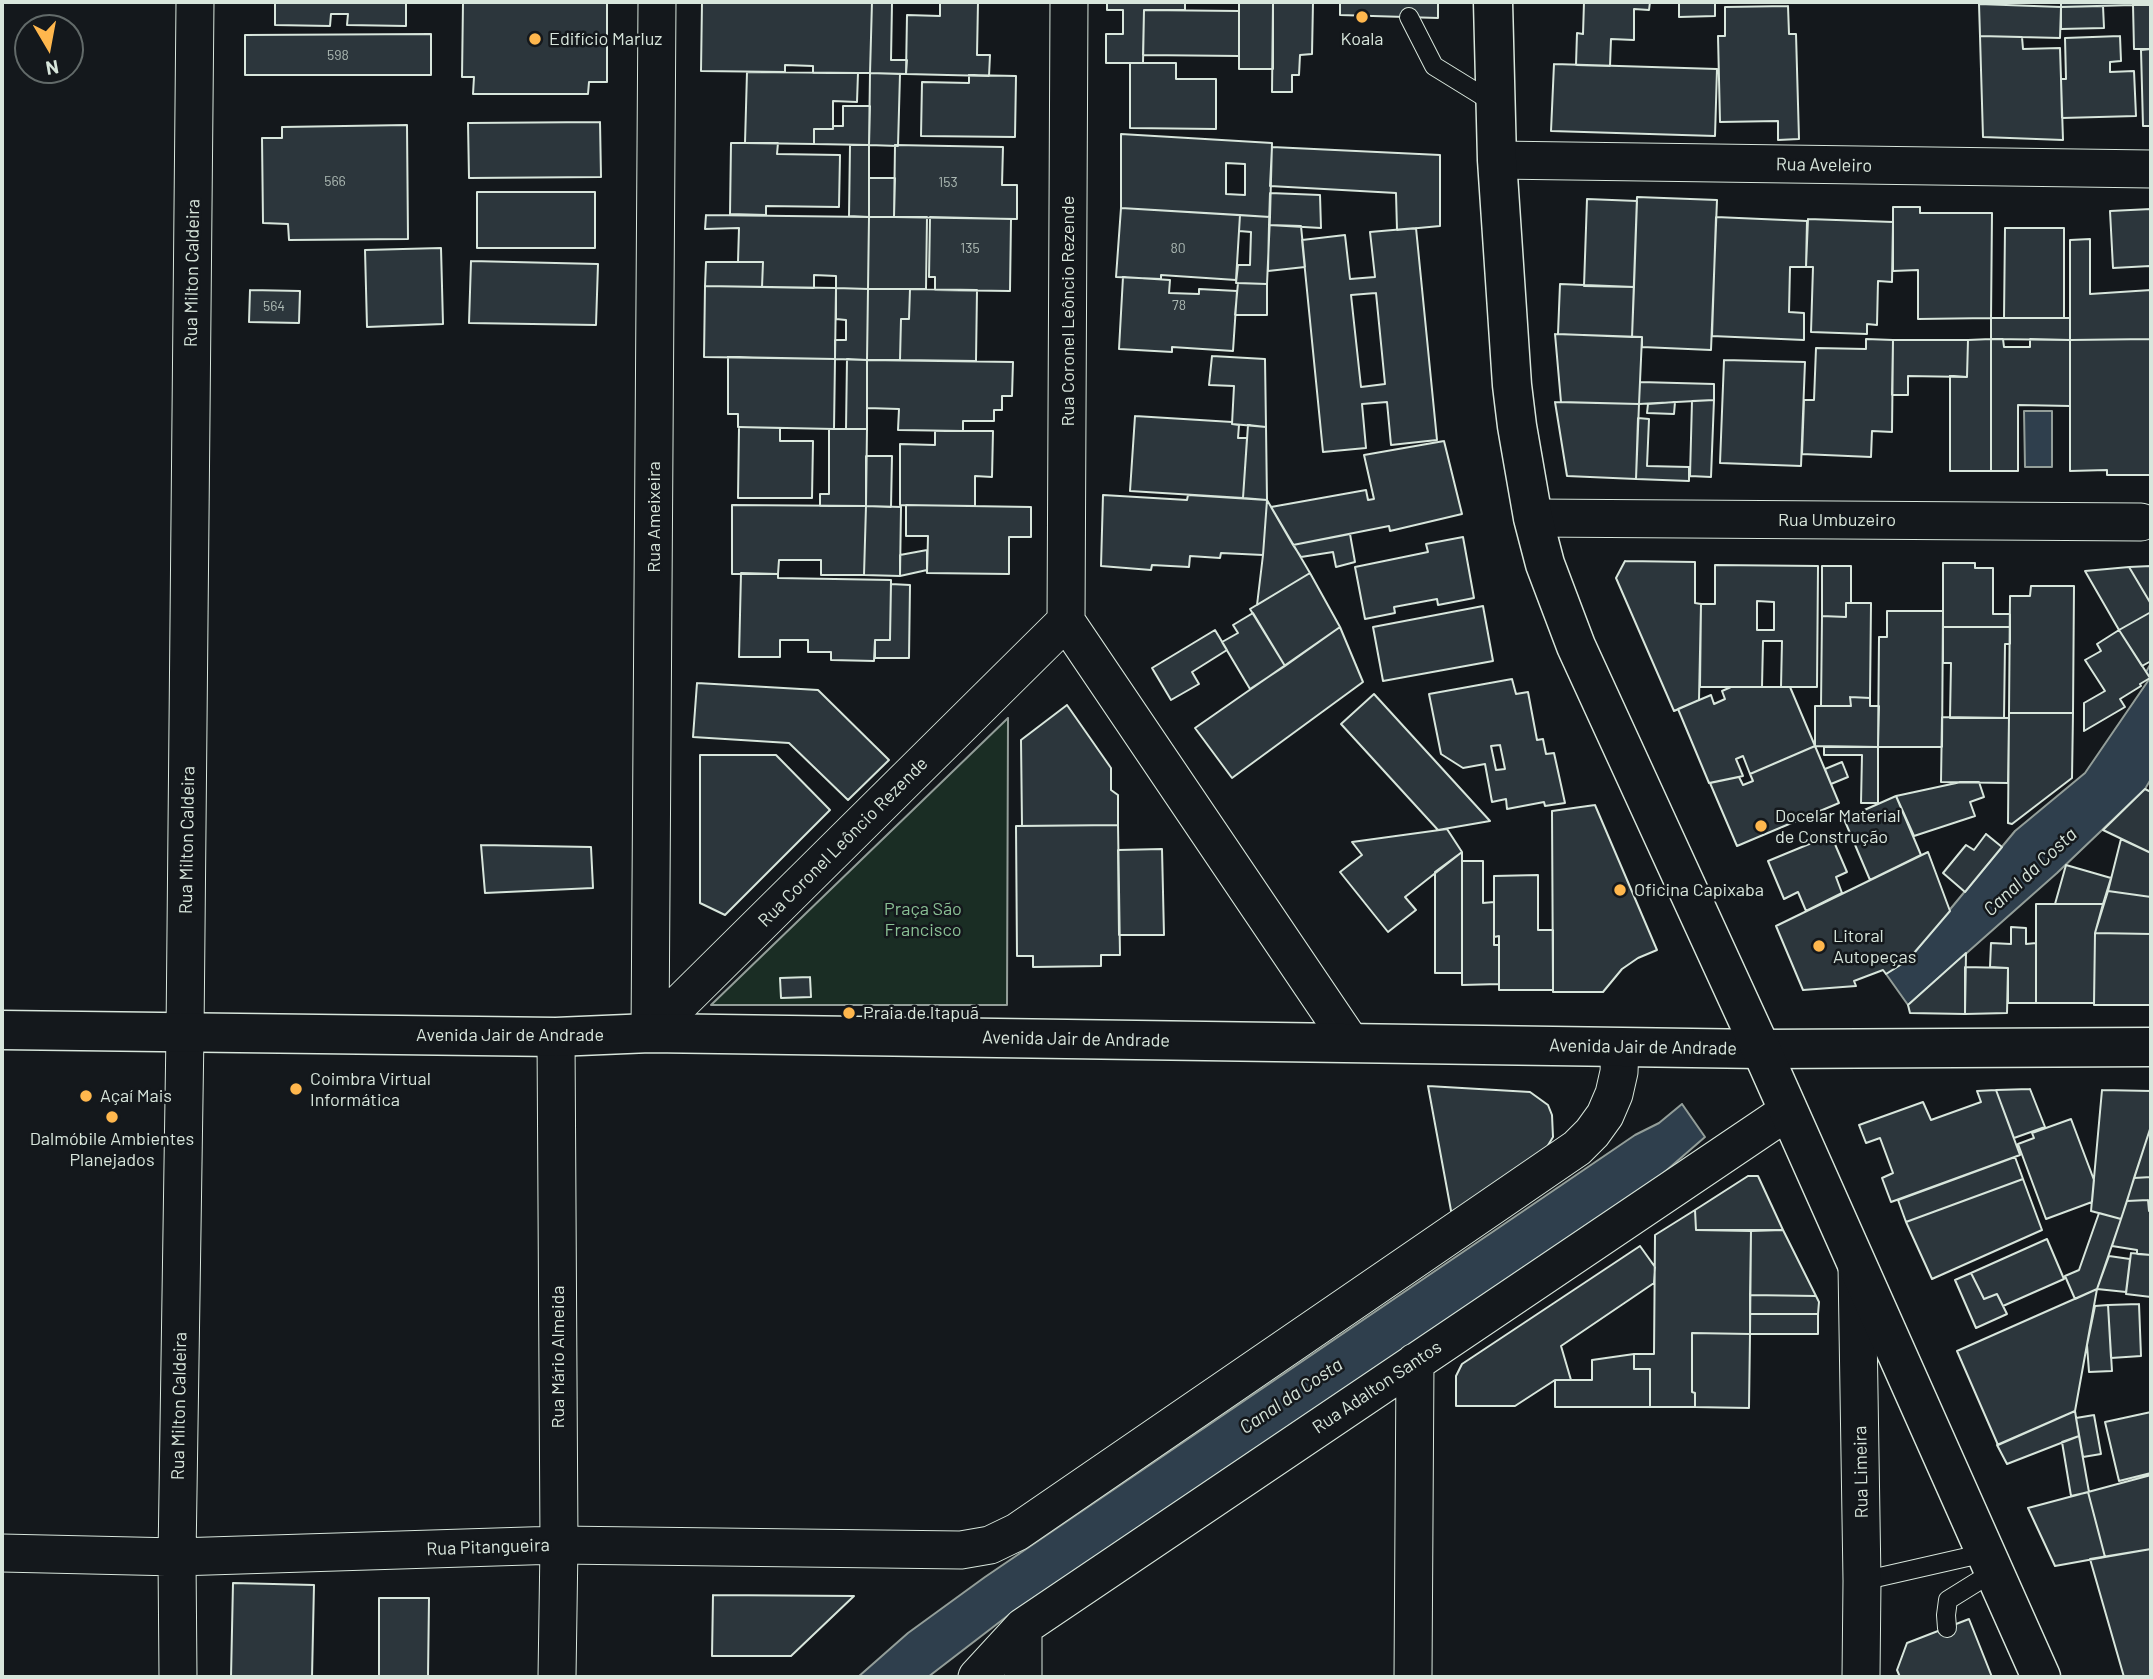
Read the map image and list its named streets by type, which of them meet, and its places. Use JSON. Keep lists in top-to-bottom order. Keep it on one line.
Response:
{"streets":{"main road":["Avenida Jair de Andrade"],"street":["Rua Aveleiro","Rua Milton Caldeira","Rua Coronel Leôncio Rezende","Rua Ameixeira","Rua Umbuzeiro","Rua Mário Almeida","Rua Adalton Santos","Rua Limeira","Rua Pitangueira"]},"crossings":[["Rua Milton Caldeira","Avenida Jair de Andrade"],["Rua Milton Caldeira","Rua Pitangueira"],["Rua Coronel Leôncio Rezende","Rua Ameixeira"],["Rua Coronel Leôncio Rezende","Avenida Jair de Andrade"],["Rua Ameixeira","Avenida Jair de Andrade"],["Avenida Jair de Andrade","Rua Mário Almeida"],["Avenida Jair de Andrade","Rua Pitangueira"],["Rua Mário Almeida","Rua Pitangueira"]],"water":["Canal da Costa"],"parks":["Praça São Francisco"],"places":["Koala","Edifício Marluz","Docelar Material de Construção","Oficina Capixaba","Litoral Autopeças","Praia de Itapuã","Coimbra Virtual Informática","Açaí Mais","Dalmóbile Ambientes Planejados"],"house_numbers":["598","566","153","135","80","78","564"],"north":"bottom"}
